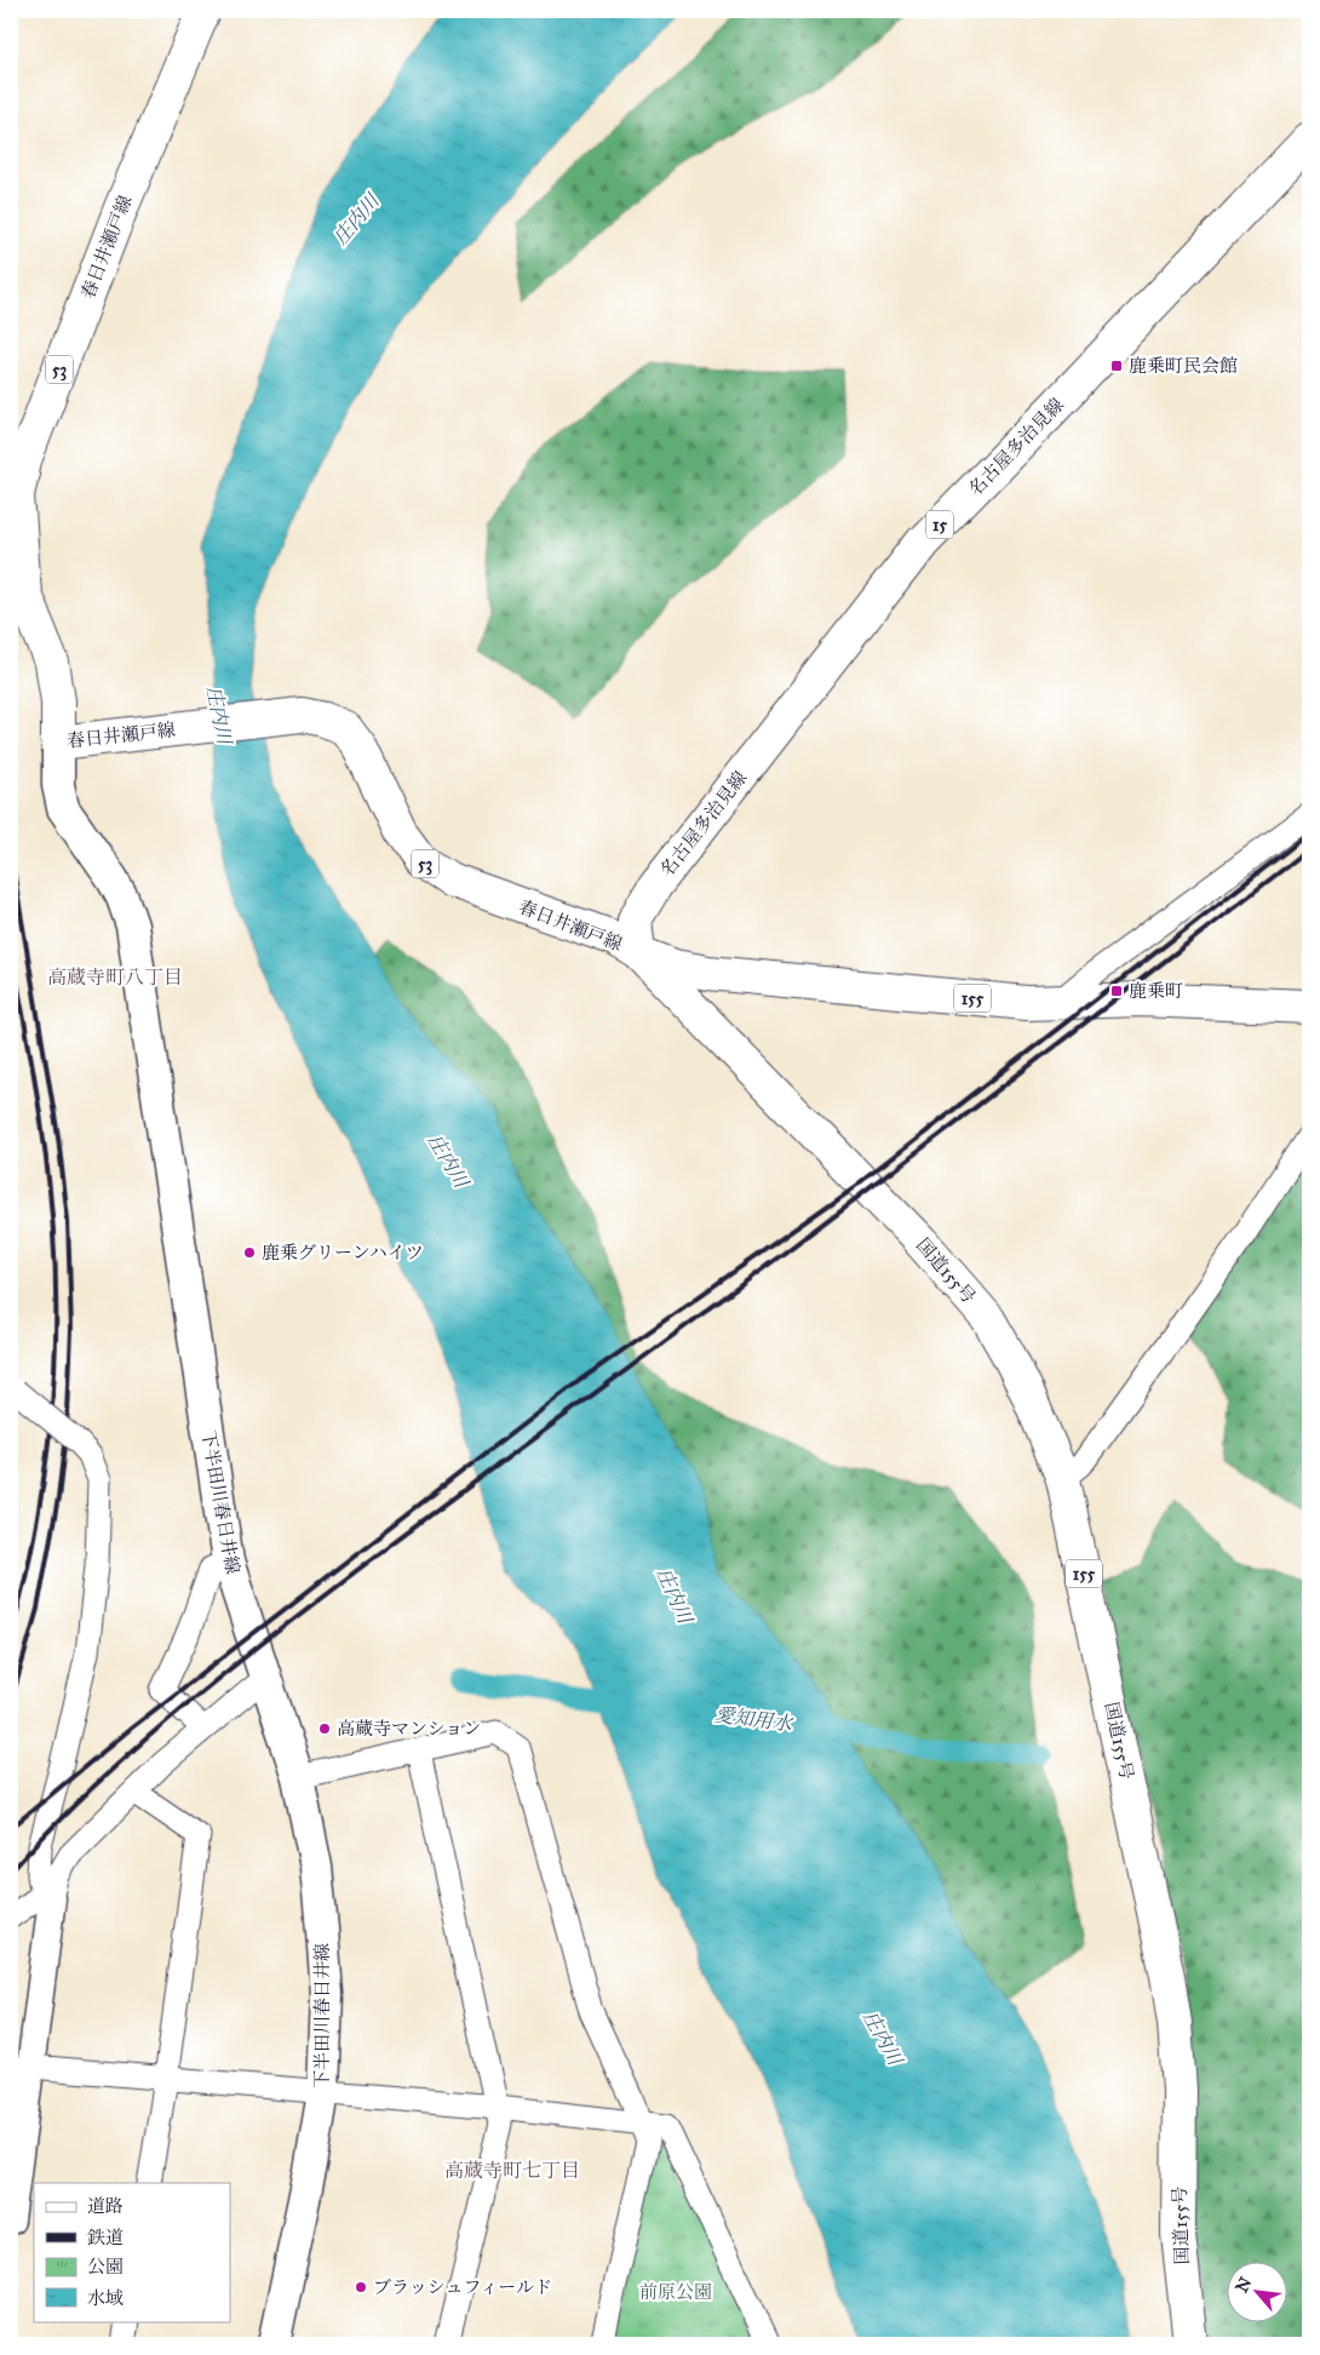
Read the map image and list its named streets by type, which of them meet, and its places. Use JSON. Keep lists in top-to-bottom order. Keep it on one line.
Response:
{"streets":{"main road":["春日井瀬戸線","53","名古屋多治見線","15","155","国道155号","下半田川春日井線"]},"crossings":[["春日井瀬戸線","名古屋多治見線"],["春日井瀬戸線","155"],["春日井瀬戸線","国道155号"],["春日井瀬戸線","下半田川春日井線"],["名古屋多治見線","155"],["名古屋多治見線","国道155号"],["155","国道155号"]],"districts":["高蔵寺町八丁目","高蔵寺町七丁目"],"water":["庄内川","愛知用水"],"parks":["前原公園"],"places":{"transit":["鹿乗町民会館","鹿乗町"],"other":["鹿乗グリーンハイツ","高蔵寺マンション","ブラッシュフィールド"]},"legend":["道路","鉄道","公園","水域"],"north":"top left"}
